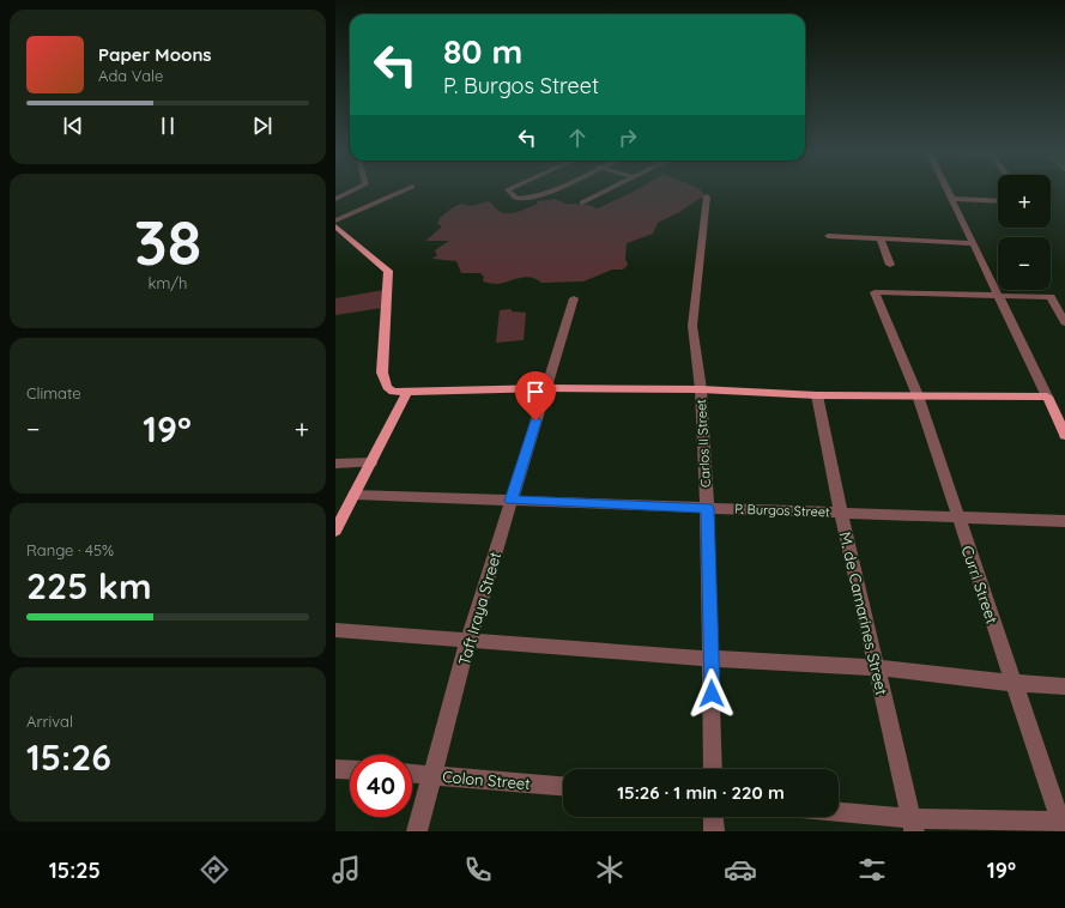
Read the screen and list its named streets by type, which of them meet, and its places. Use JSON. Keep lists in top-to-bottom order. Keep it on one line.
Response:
{"streets":{"street":["Carlos II Street","P. Burgos Street","Curri Street","Taft Iraya Street","M. de Camarines Street","Colon Street"]},"crossings":[["Carlos II Street","P. Burgos Street"],["P. Burgos Street","Curri Street"],["P. Burgos Street","Taft Iraya Street"],["P. Burgos Street","M. de Camarines Street"],["Taft Iraya Street","Colon Street"]],"page":{"turn":["80 m","P. Burgos Street"],"song":["Paper Moons","Ada Vale"],"tile":[["38","km/h"],"Climate",["Range · 45%","225 km"],["Arrival","15:26"]],"map_buttons":["+","−"],"heat":["−","19°","+"],"limit":"40","trip":"15:26 · 1 min · 220 m","tabs":["15:25","19°"]}}
